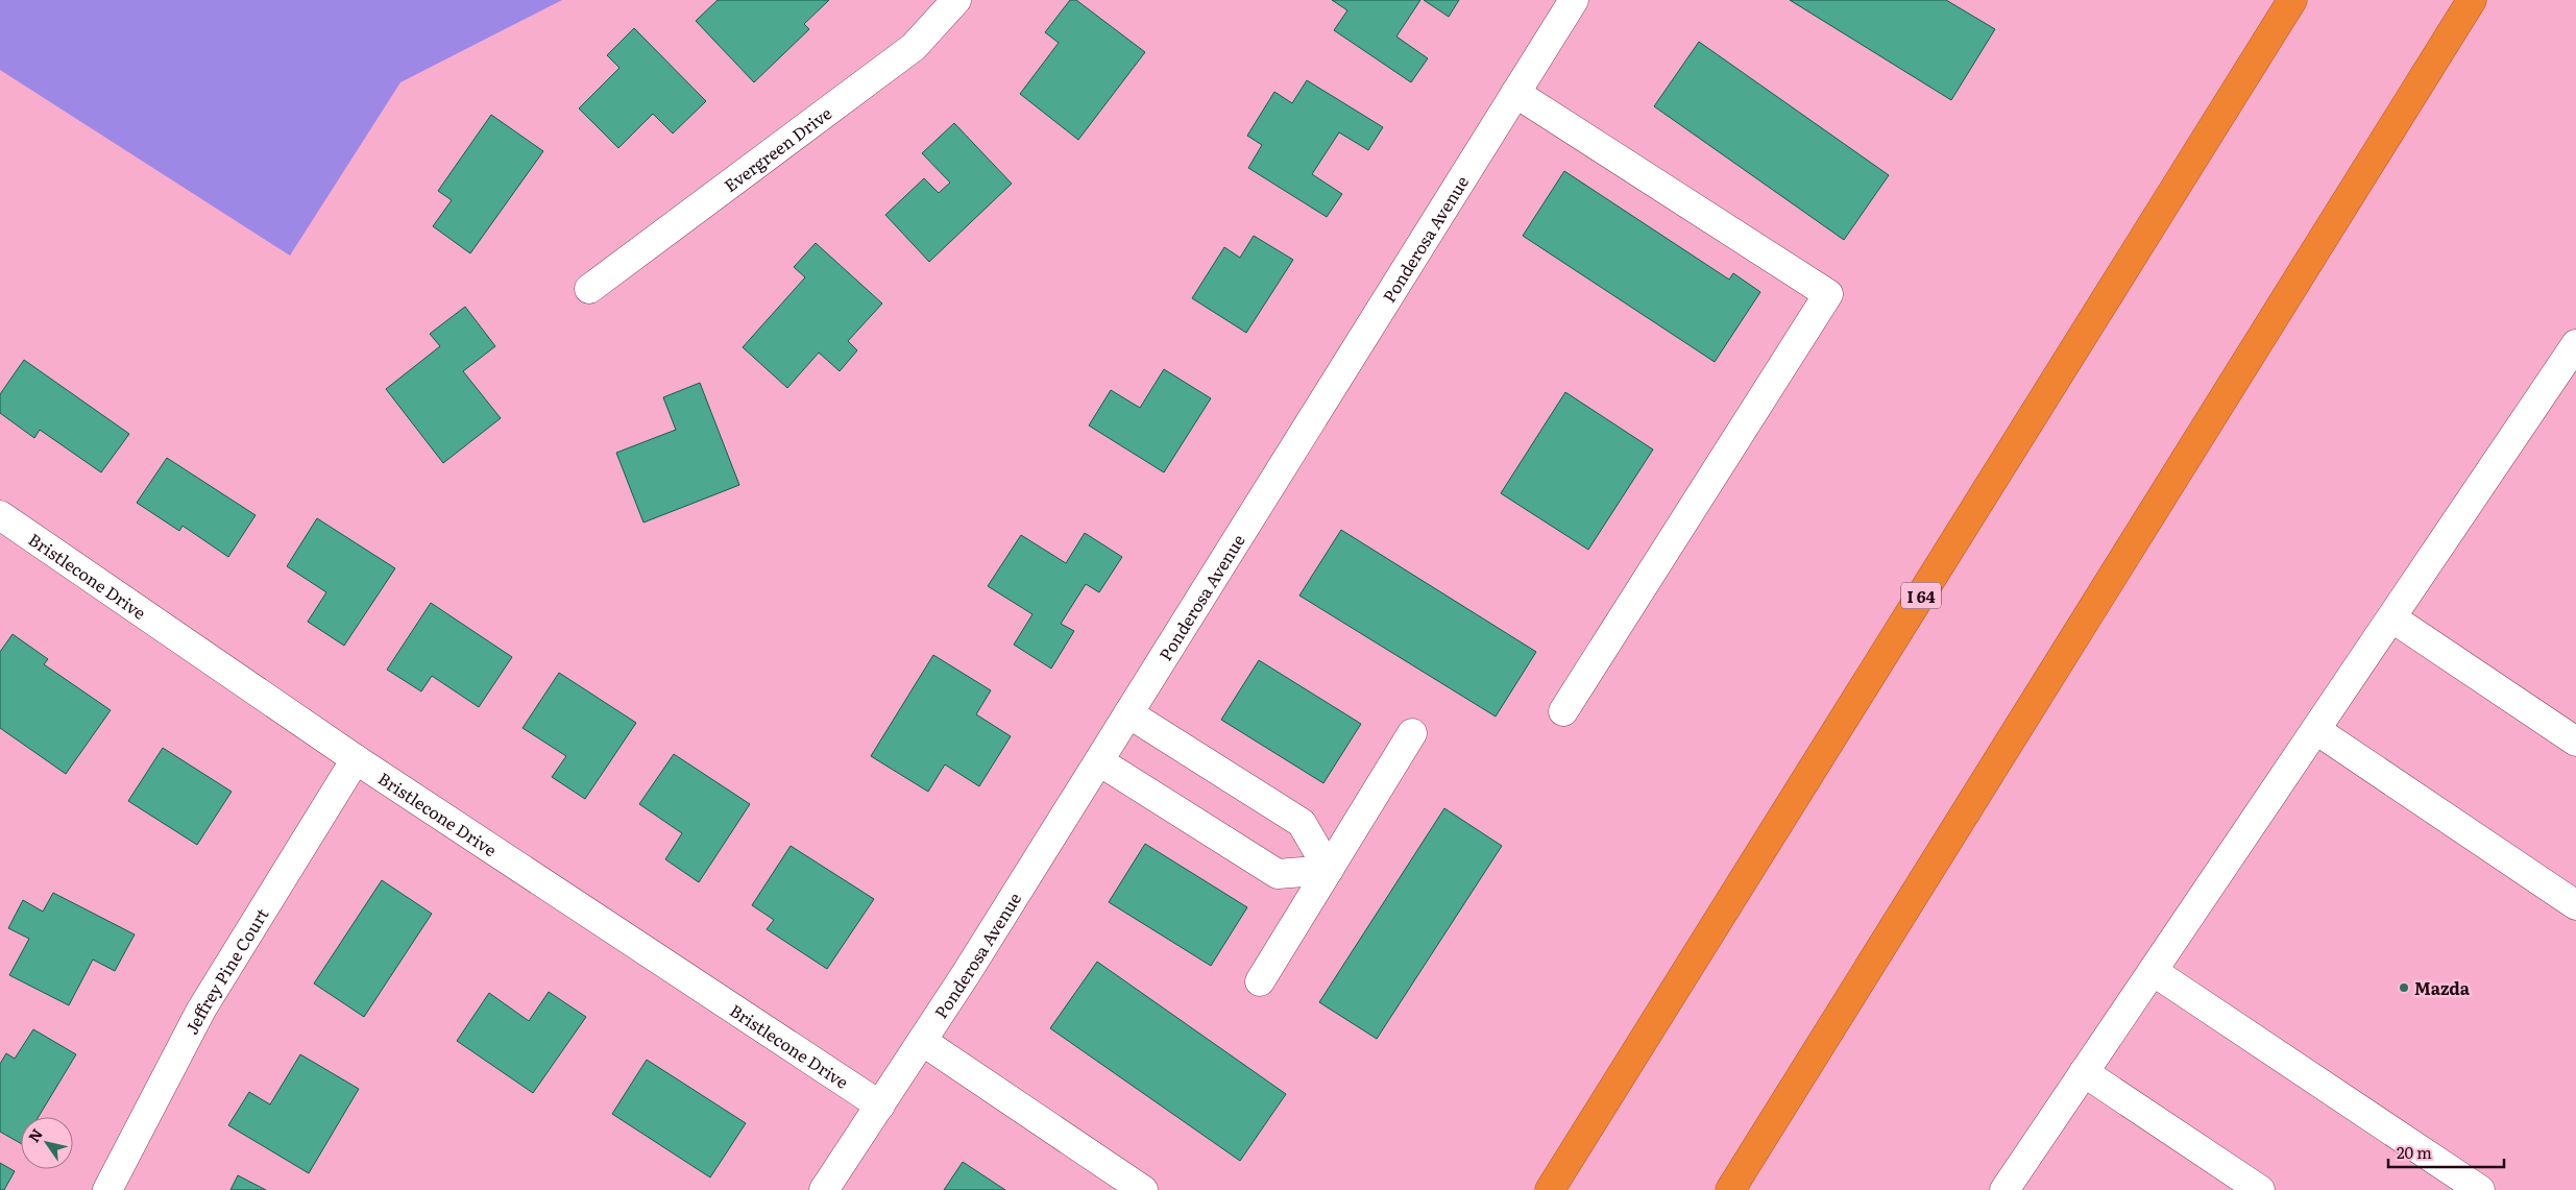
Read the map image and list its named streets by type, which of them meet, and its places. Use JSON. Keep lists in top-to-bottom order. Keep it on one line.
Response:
{"streets":{"highway":["I 64"],"street":["Evergreen Drive","Ponderosa Avenue","Bristlecone Drive","Jeffrey Pine Court"]},"crossings":[["Ponderosa Avenue","Bristlecone Drive"],["Bristlecone Drive","Jeffrey Pine Court"]],"places":["Mazda"],"scale_bar":"20 m","north":"top left"}
